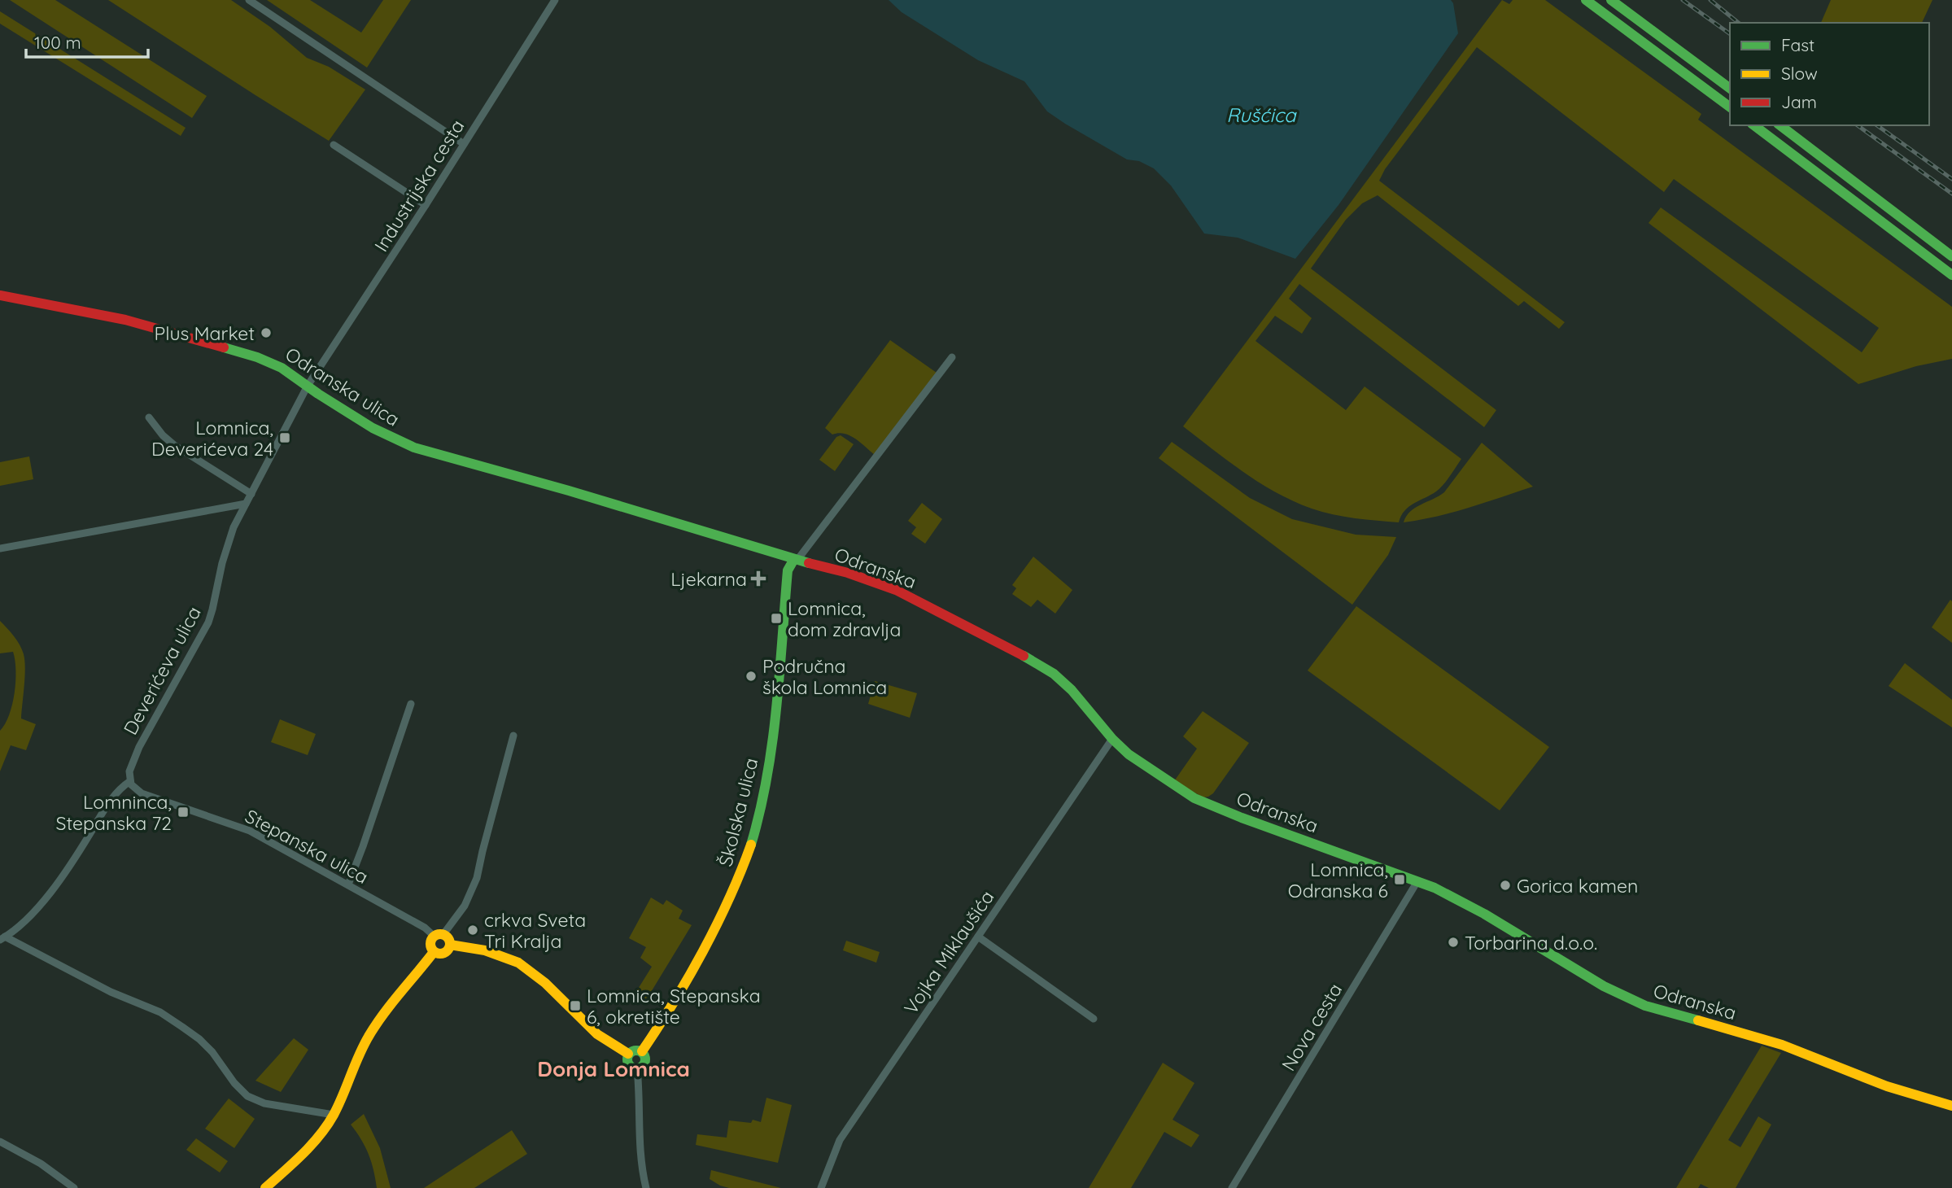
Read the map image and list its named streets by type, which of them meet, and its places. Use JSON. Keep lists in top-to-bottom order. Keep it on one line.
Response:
{"streets":{"main road":["Odranska ulica","Odranska","Školska ulica"],"street":["Industrijska cesta","Deverićeva ulica","Stepanska ulica","Vojka Miklaušića","Nova cesta"]},"crossings":[["Industrijska cesta","Odranska ulica"],["Industrijska cesta","Deverićeva ulica"],["Odranska ulica","Odranska"],["Odranska ulica","Deverićeva ulica"],["Odranska ulica","Školska ulica"],["Odranska","Školska ulica"],["Odranska","Vojka Miklaušića"],["Odranska","Nova cesta"],["Deverićeva ulica","Stepanska ulica"]],"districts":["Donja Lomnica"],"water":["Rušćica"],"places":{"other":["Plus Market","Područna škola Lomnica","Gorica kamen","crkva Sveta Tri Kralja","Torbarina d.o.o."],"transit":["Lomnica, Deverićeva 24","Lomnica, dom zdravlja","Lomninca, Stepanska 72","Lomnica, Odranska 6","Lomnica, Stepanska 6, okretište"],"health":["Ljekarna"]},"legend":["Fast","Slow","Jam"],"scale_bar":"100 m"}
